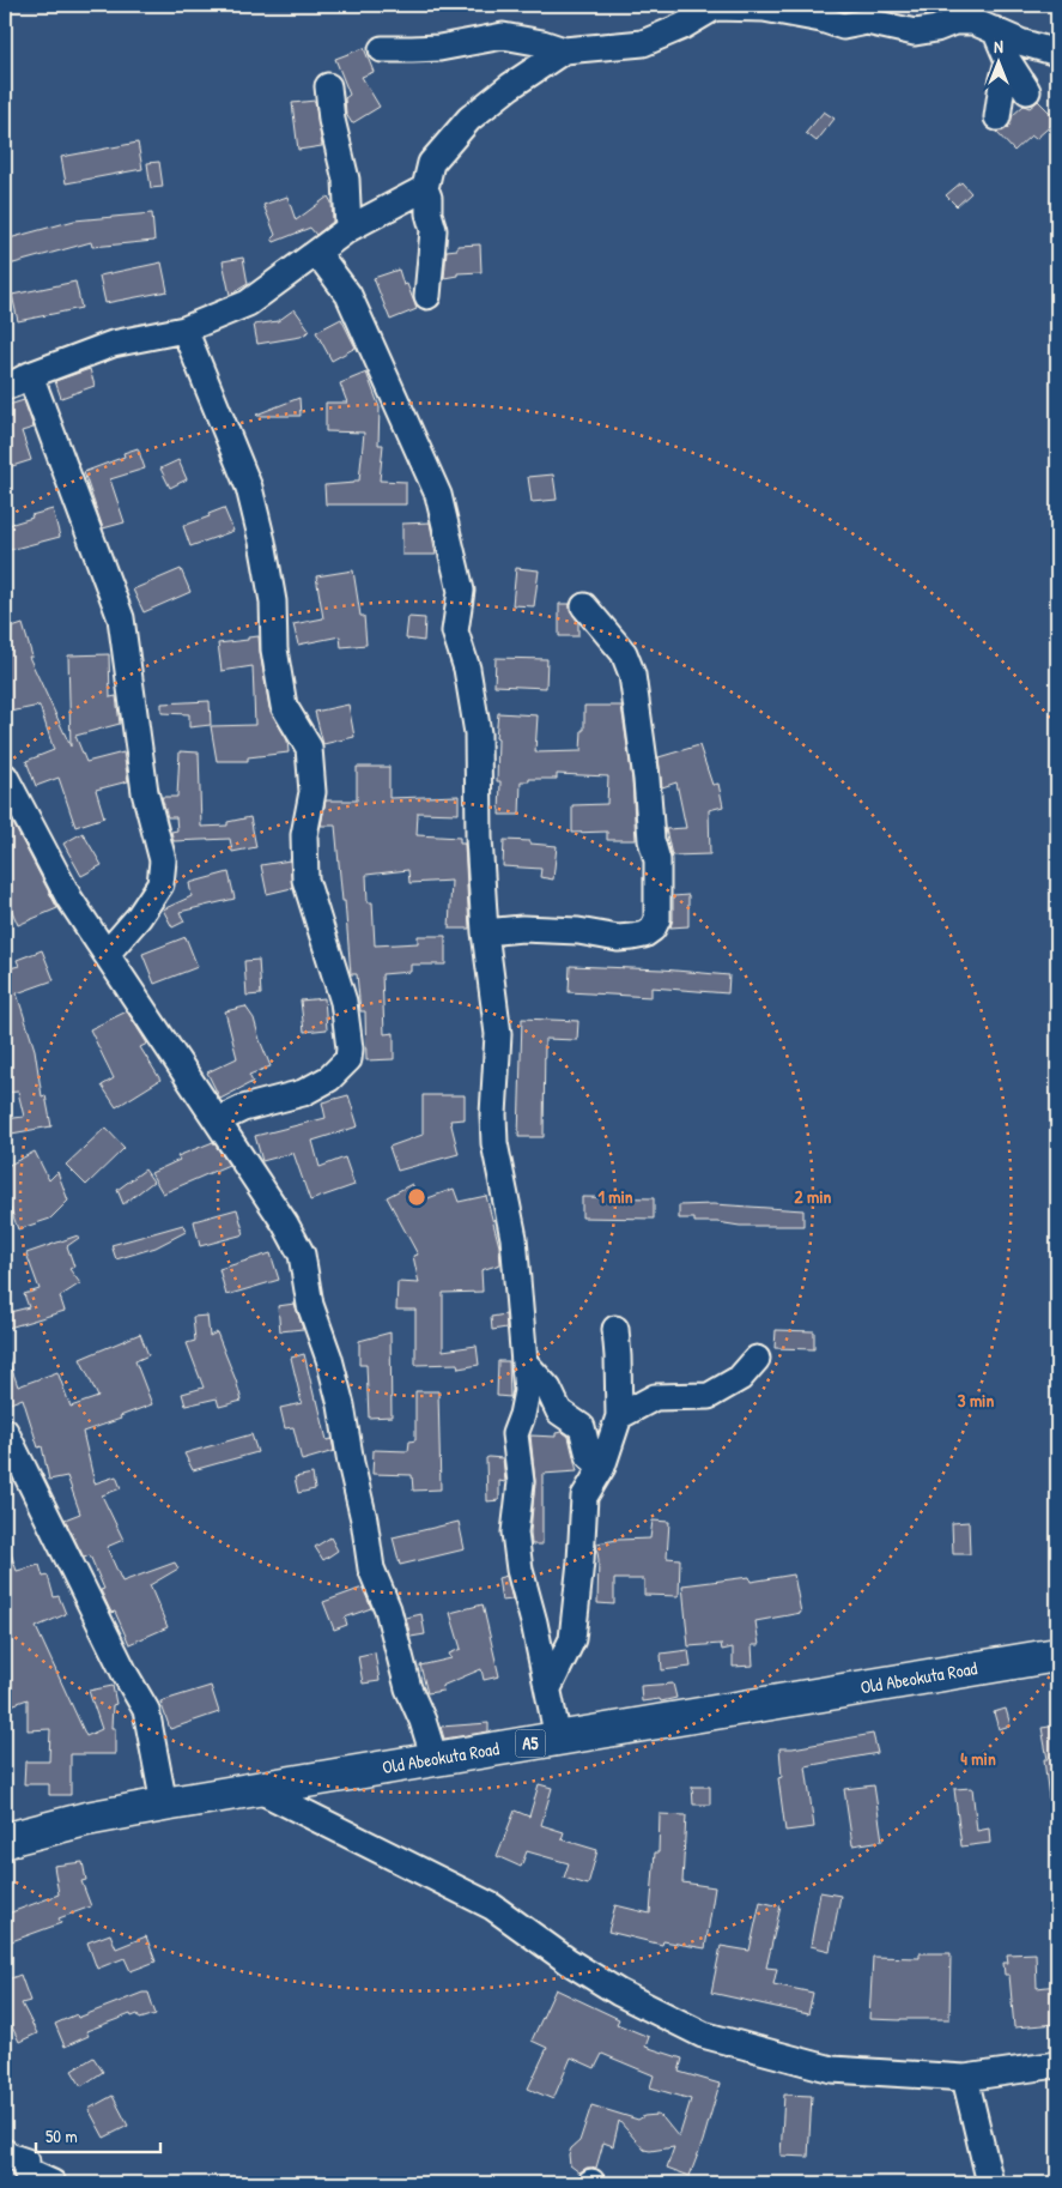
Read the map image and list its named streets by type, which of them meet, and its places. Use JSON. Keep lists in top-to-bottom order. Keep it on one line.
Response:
{"streets":{"highway":["Old Abeokuta Road","A5"]},"scale_bar":"50 m","north":"top","rings":["1 min","2 min","3 min","4 min"]}
